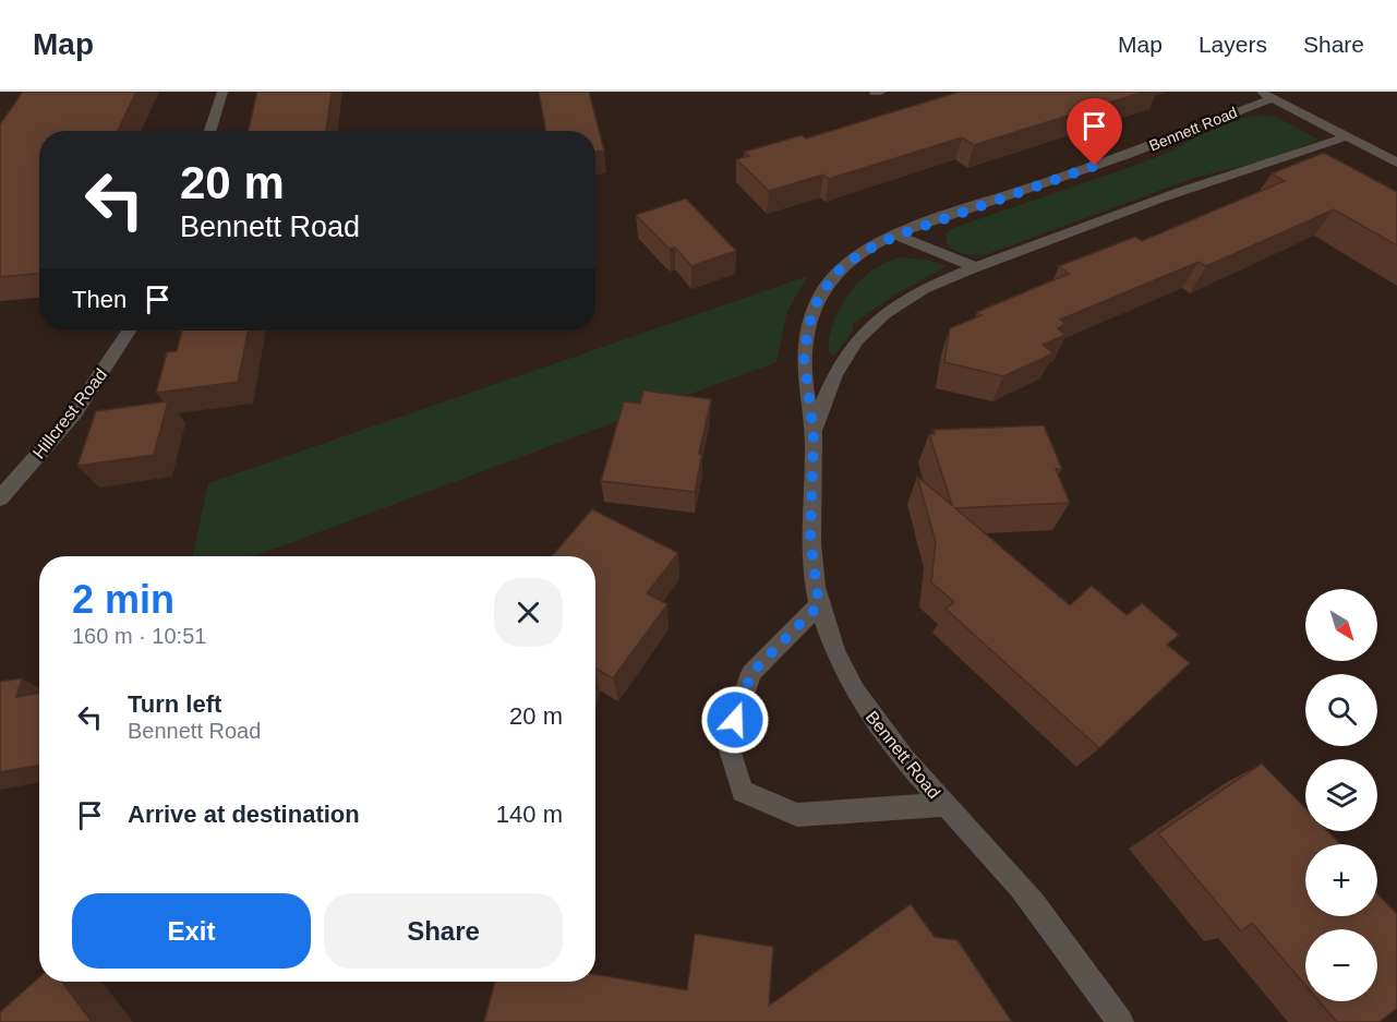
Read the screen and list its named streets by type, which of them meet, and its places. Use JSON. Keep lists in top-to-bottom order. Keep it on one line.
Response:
{"streets":{"street":["Bennett Road","Hillcrest Road"]},"north":"bottom right","page":{"header":"Map","nav":["Map","Layers","Share"],"turn":["20 m","Bennett Road"],"then":"Then","heading":["2 min","160 m · 10:51"],"map_buttons":["+","−"],"list":[{"name":"Turn left","note":"Bennett Road","value":"20 m"},{"name":"Arrive at destination","value":"140 m"}],"buttons":["Exit","Share"]}}
